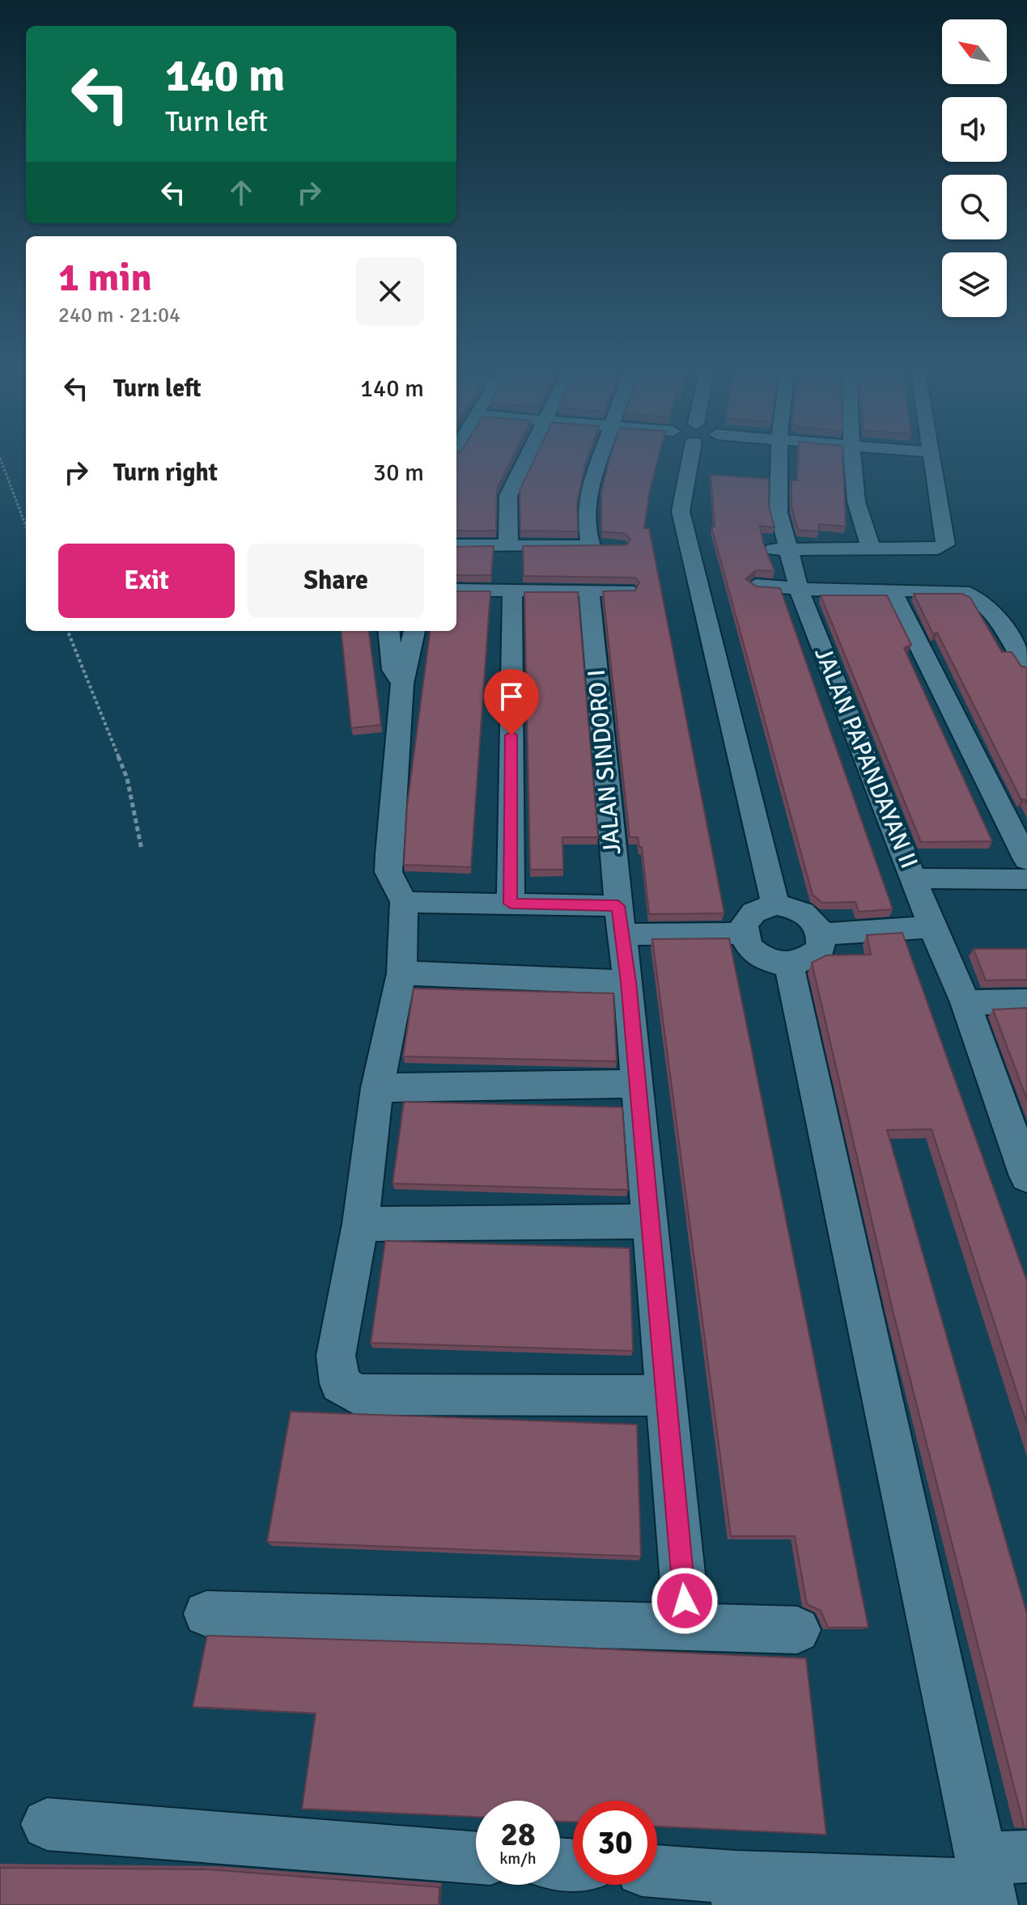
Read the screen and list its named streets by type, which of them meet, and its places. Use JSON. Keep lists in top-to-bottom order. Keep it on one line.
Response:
{"streets":{"street":["JALAN PAPANDAYAN II","JALAN SINDORO I"]},"north":"top left","page":{"turn":["140 m","Turn left"],"heading":["1 min","240 m · 21:04"],"list":[{"name":"Turn left","value":"140 m"},{"name":"Turn right","value":"30 m"}],"buttons":["Exit","Share"],"speed":"28 km/h","limit":"30"}}
